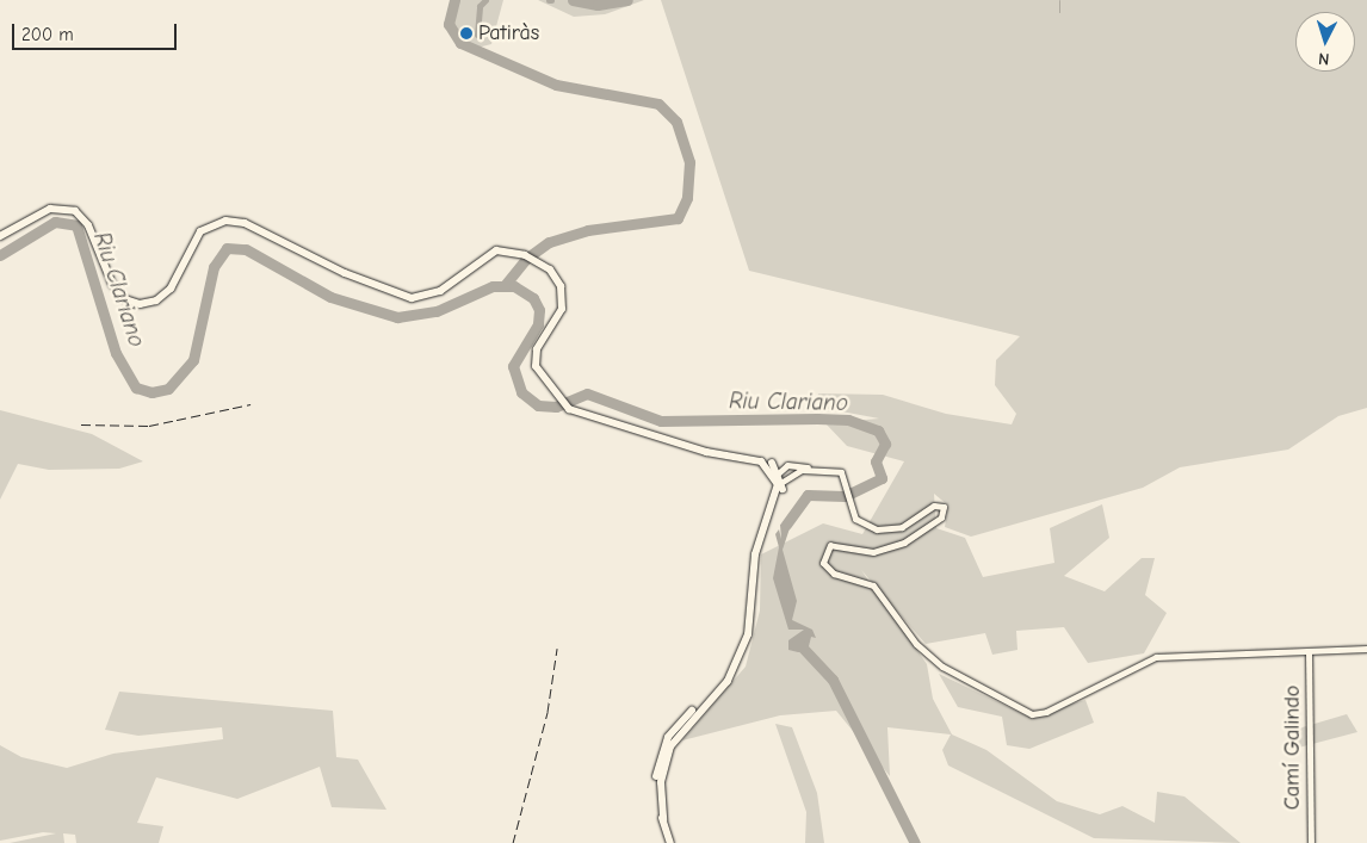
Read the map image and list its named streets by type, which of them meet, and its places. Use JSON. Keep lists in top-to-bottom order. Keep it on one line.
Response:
{"streets":{"street":["Camí Galindo"]},"water":["Riu Clariano"],"places":["Patiràs"],"scale_bar":"200 m","north":"bottom"}
